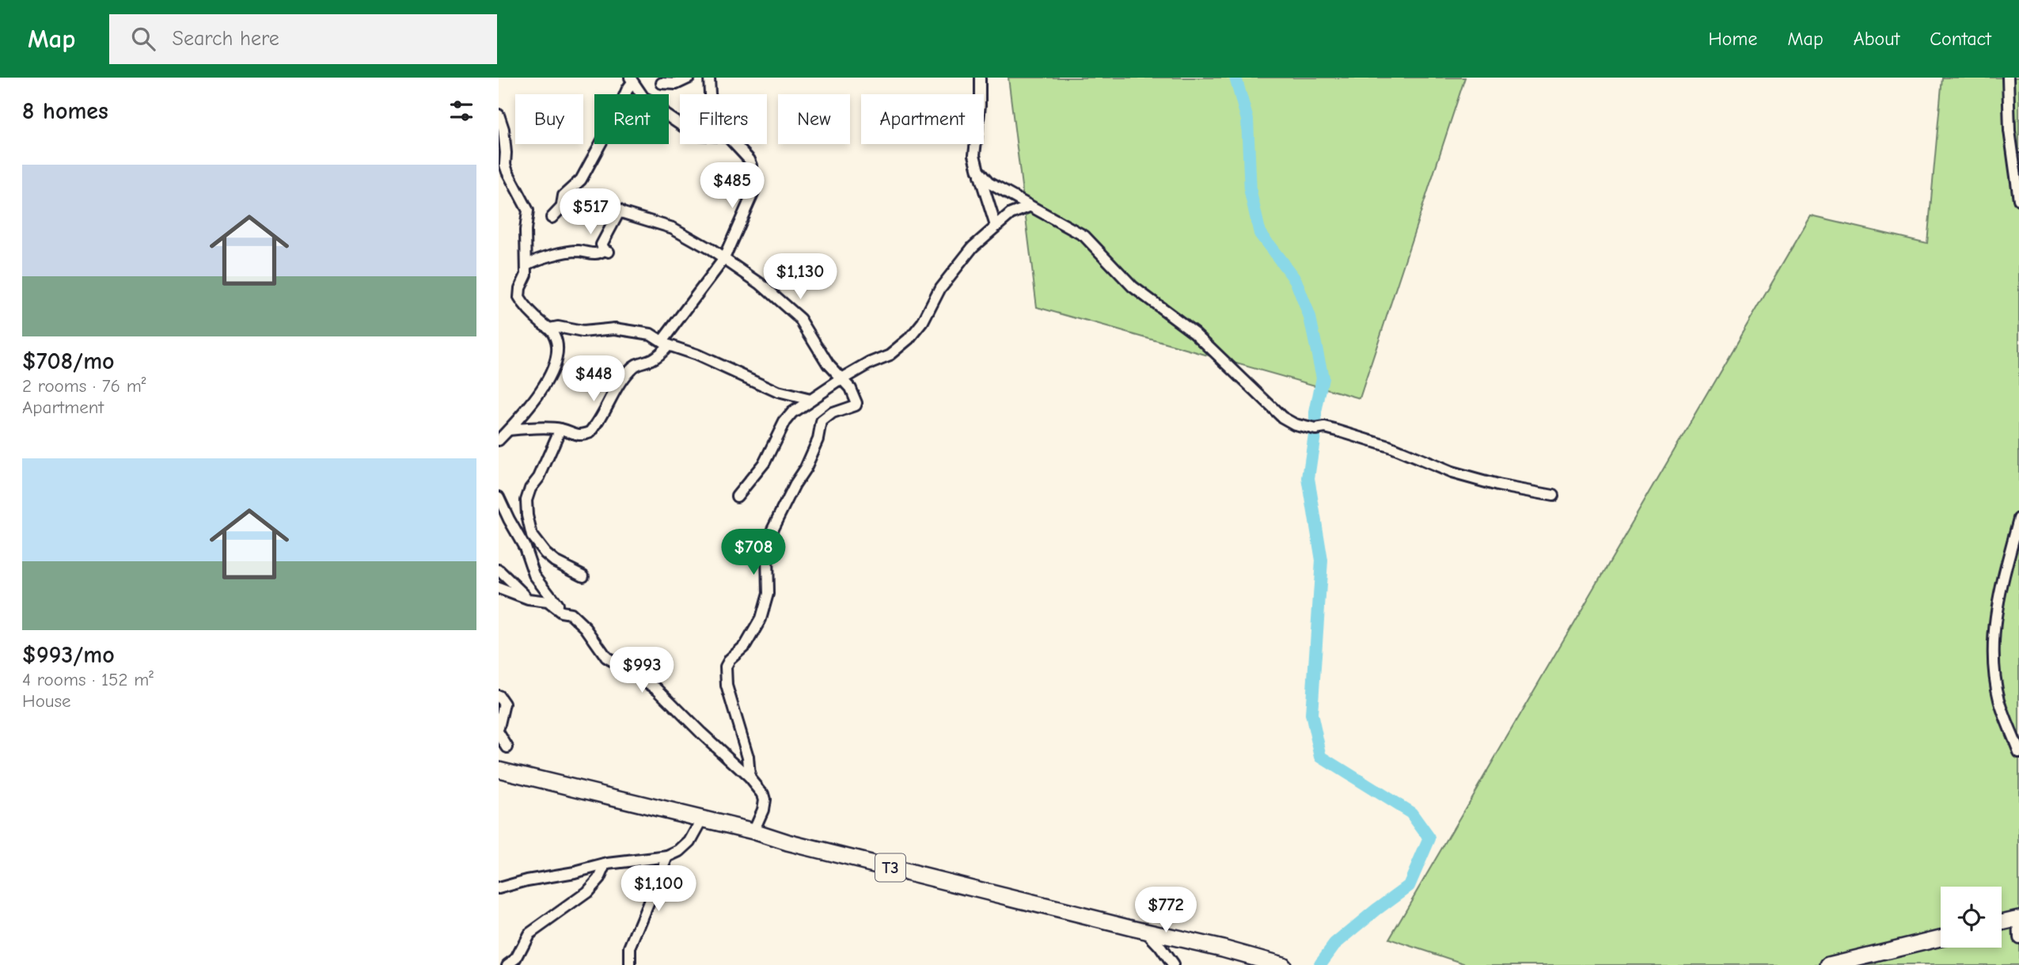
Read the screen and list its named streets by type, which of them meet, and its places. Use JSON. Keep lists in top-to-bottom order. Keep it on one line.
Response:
{"streets":{"highway":["T3"]},"page":{"header":"Map","search":"Search here","nav":["Home","Map","About","Contact"],"heading":"8 homes","chip":["Buy","Rent","Filters","New","Apartment"],"list":[{"name":"$708/mo","note":"2 rooms · 76 m² · Apartment"},{"name":"$993/mo","note":"4 rooms · 152 m² · House"}],"price":["$485","$517","$1,130","$448","$708","$993","$1,100","$772"]}}
